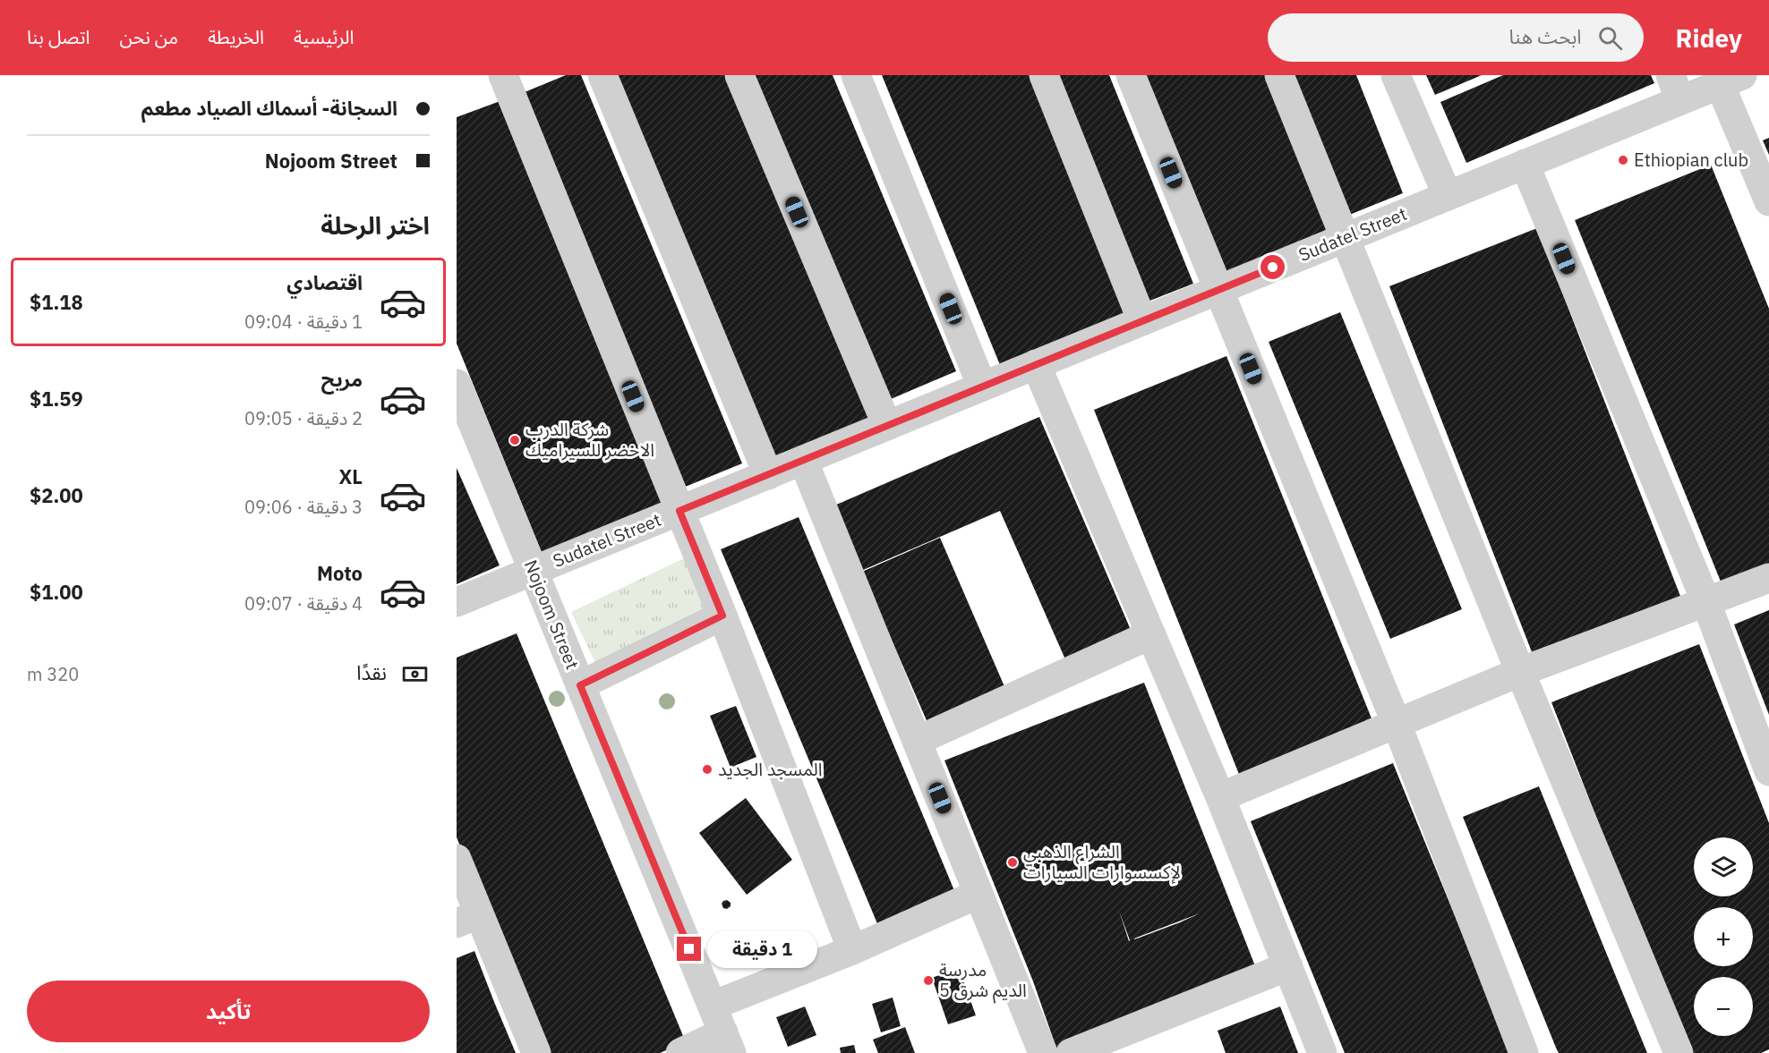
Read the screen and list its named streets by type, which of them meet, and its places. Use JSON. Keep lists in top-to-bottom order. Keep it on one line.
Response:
{"streets":{"street":["Sudatel Street","Nojoom Street"]},"crossings":[["Sudatel Street","Nojoom Street"]],"places":["Ethiopian club","شركة الدرب الاخضر للسيراميك","المسجد الجديد","الشراع الذهبي لإكسسوارات السيارات","مدرسة الديم شرق 5"],"page":{"header":"Ridey","search":"ابحث هنا","nav":["الرئيسية","الخريطة","من نحن","اتصل بنا"],"banner":["السجانة- أسماك الصياد مطعم","Nojoom Street"],"heading":"اختر الرحلة","list":[{"name":"اقتصادي","note":"1 دقيقة · 09:04","value":"$1.18"},{"name":"مريح","note":"2 دقيقة · 09:05","value":"$1.59"},{"name":"XL","note":"3 دقيقة · 09:06","value":"$2.00"},{"name":"Moto","note":"4 دقيقة · 09:07","value":"$1.00"}],"pay":["نقدًا","320 m"],"map_buttons":["+","−"],"bubble":"1 دقيقة","buttons":"تأكيد"}}
